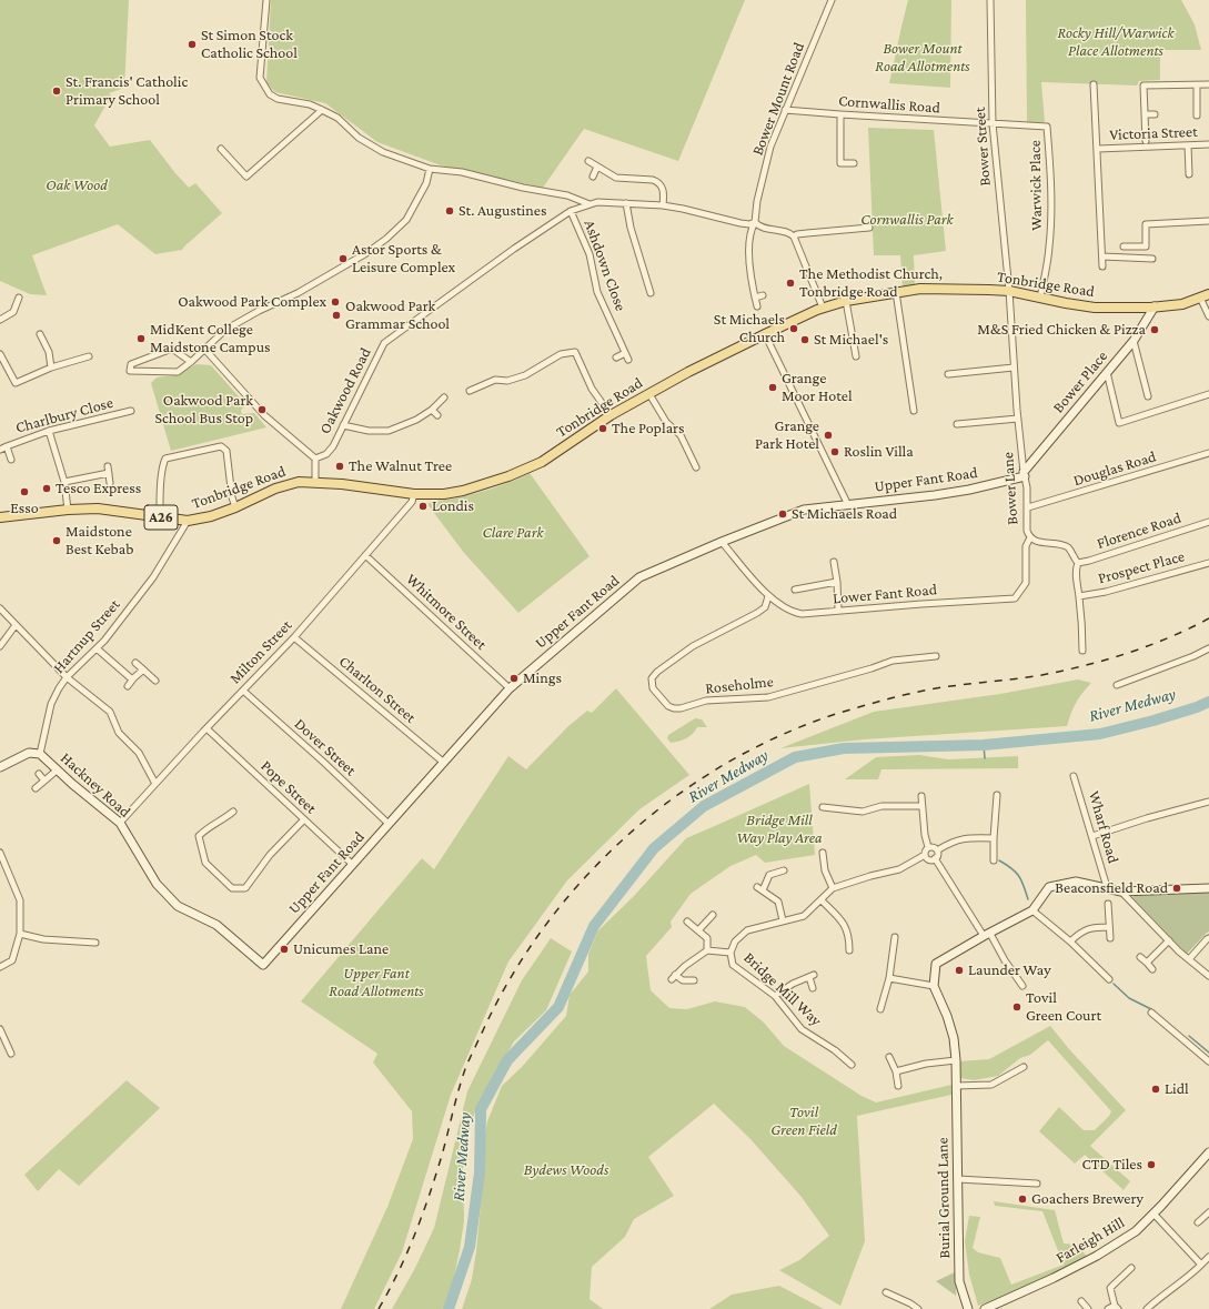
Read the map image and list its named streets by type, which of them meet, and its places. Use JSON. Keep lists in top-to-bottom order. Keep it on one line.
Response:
{"streets":{"main road":["Tonbridge Road","A26"],"street":["Bower Mount Road","Cornwallis Road","Victoria Street","Bower Street","Warwick Place","Ashdown Close","Bower Place","Oakwood Road","Charlbury Close","Douglas Road","Upper Fant Road","Bower Lane","Florence Road","Prospect Place","Lower Fant Road","Whitmore Street","Hartnup Street","Milton Street","Roseholme","Charlton Street","Dover Street","Hackney Road","Pope Street","Wharf Road","Bridge Mill Way","Burial Ground Lane","Farleigh Hill"]},"crossings":[["Bower Mount Road","Cornwallis Road"],["Bower Mount Road","Oakwood Road"],["Cornwallis Road","Bower Street"],["Cornwallis Road","Warwick Place"],["Bower Street","Warwick Place"],["Bower Street","Tonbridge Road"],["Bower Street","Bower Lane"],["Warwick Place","Tonbridge Road"],["Ashdown Close","Oakwood Road"],["Tonbridge Road","Bower Place"],["Tonbridge Road","Bower Lane"],["Tonbridge Road","Hartnup Street"],["Tonbridge Road","Milton Street"],["Bower Place","Upper Fant Road"],["Bower Place","Bower Lane"],["Douglas Road","Bower Lane"],["Upper Fant Road","Bower Lane"],["Upper Fant Road","Lower Fant Road"],["Upper Fant Road","Whitmore Street"],["Upper Fant Road","Charlton Street"],["Upper Fant Road","Dover Street"],["Upper Fant Road","Hackney Road"],["Upper Fant Road","Pope Street"],["Bower Lane","Florence Road"],["Bower Lane","Lower Fant Road"],["Lower Fant Road","Roseholme"],["Whitmore Street","Milton Street"],["Hartnup Street","Hackney Road"],["Milton Street","Charlton Street"],["Milton Street","Dover Street"],["Milton Street","Hackney Road"],["Milton Street","Pope Street"]],"water":["River Medway"],"parks":["Rocky Hill/Warwick Place Allotments","Bower Mount Road Allotments","Oak Wood","Cornwallis Park","Clare Park","Bridge Mill Way Play Area","Upper Fant Road Allotments","Tovil Green Field","Bydews Woods"],"places":["St Simon Stock Catholic School","St. Francis' Catholic Primary School","St. Augustines","Astor Sports & Leisure Complex","The Methodist Church, Tonbridge Road","Oakwood Park Complex","Oakwood Park Grammar School","St Michaels Church","M&S Fried Chicken & Pizza","MidKent College Maidstone Campus","St Michael's","Grange Moor Hotel","Oakwood Park School Bus Stop","The Poplars","Grange Park Hotel","Roslin Villa","The Walnut Tree","Tesco Express","Esso","Londis","St Michaels Road","Maidstone Best Kebab","Mings","Beaconsfield Road","Unicumes Lane","Launder Way","Tovil Green Court","Lidl","CTD Tiles","Goachers Brewery"]}
